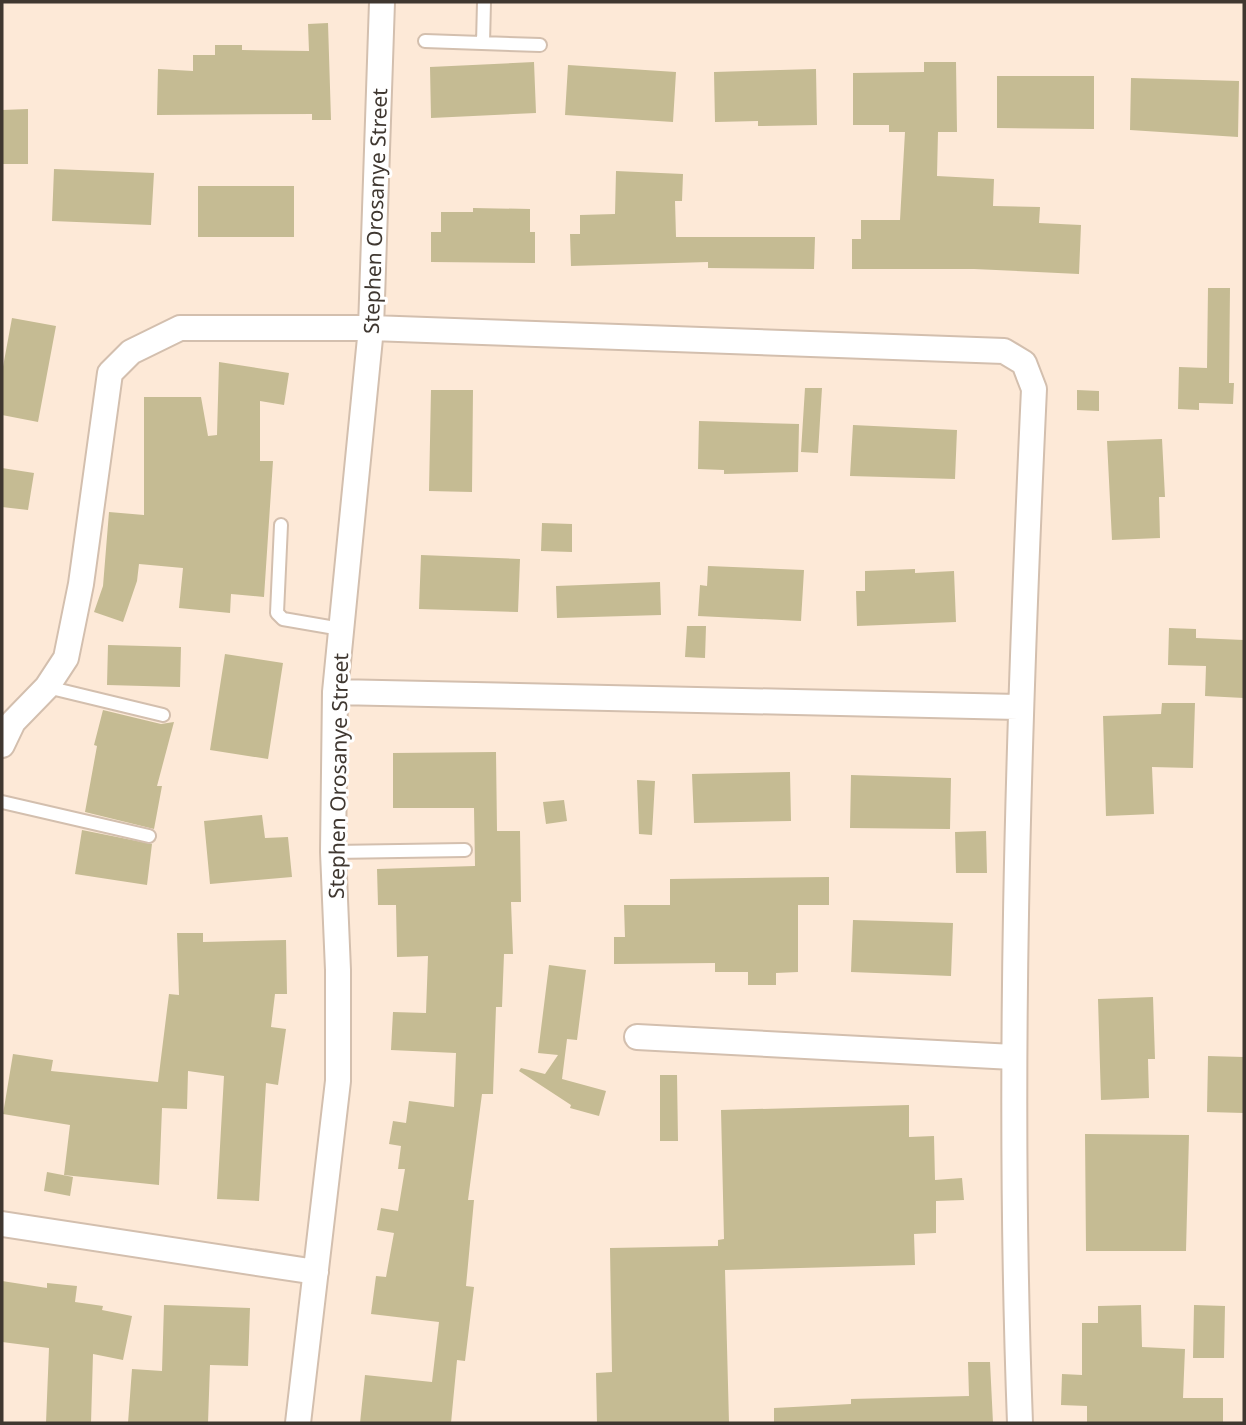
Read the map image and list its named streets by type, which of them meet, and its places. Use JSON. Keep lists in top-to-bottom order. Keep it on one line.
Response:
{"streets":{"street":["Stephen Orosanye Street"]}}
